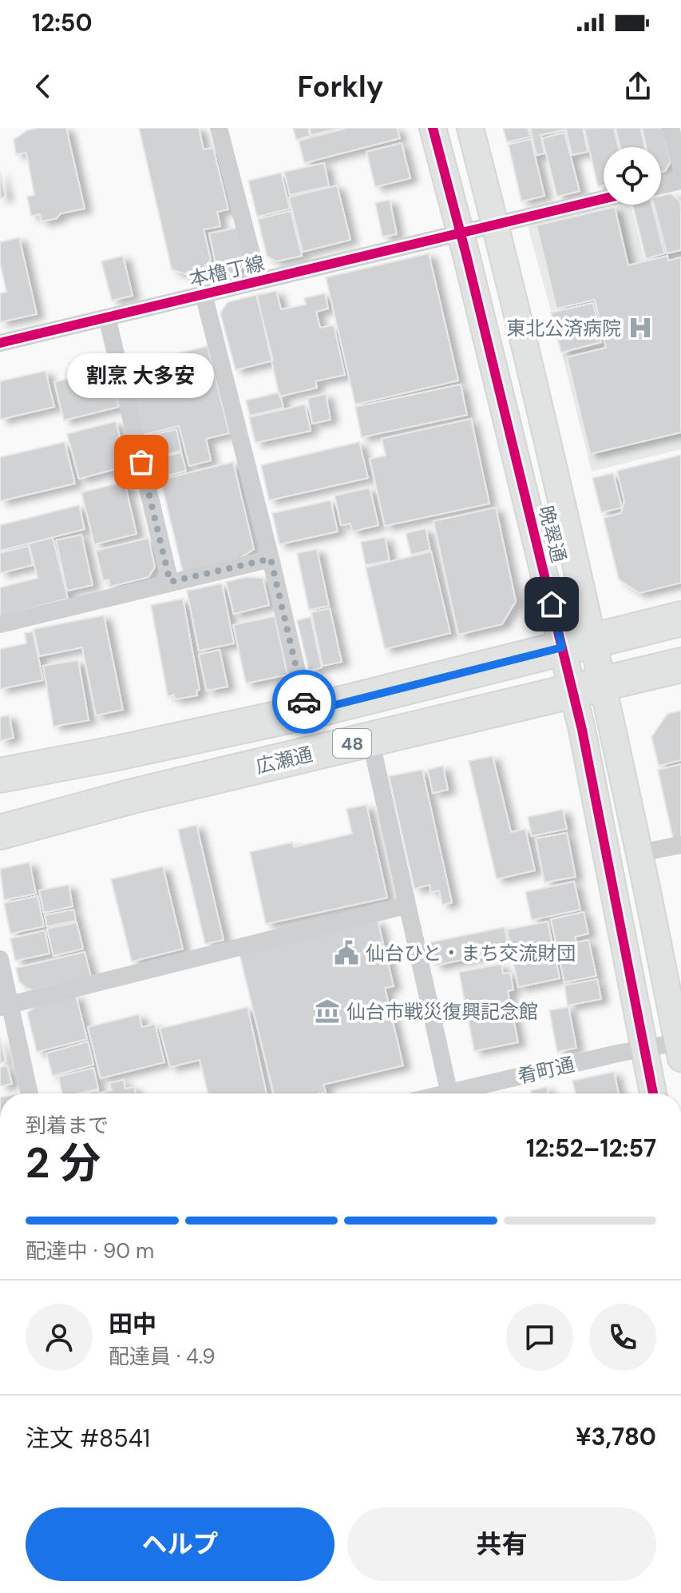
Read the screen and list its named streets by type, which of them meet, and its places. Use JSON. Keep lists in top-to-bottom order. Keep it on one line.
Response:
{"streets":{"highway":["48","広瀬通"],"street":["本櫓丁線","晩翠通","肴町通"]},"crossings":[["本櫓丁線","晩翠通"],["晩翠通","48"],["晩翠通","広瀬通"],["晩翠通","肴町通"],["48","広瀬通"]],"places":{"hospital":["東北公済病院"],"other":["割烹 大多安"],"public building":["仙台ひと・まち交流財団"],"museum":["仙台市戦災復興記念館"]},"page":{"status":"12:50","header":"Forkly","bubble":"割烹 大多安","heading":["2 分","到着まで","12:52–12:57"],"panel":["田中","配達員 · 4.9","注文 #8541","¥3,780"],"bar":"配達中 · 90 m","buttons":["ヘルプ","共有"]}}
